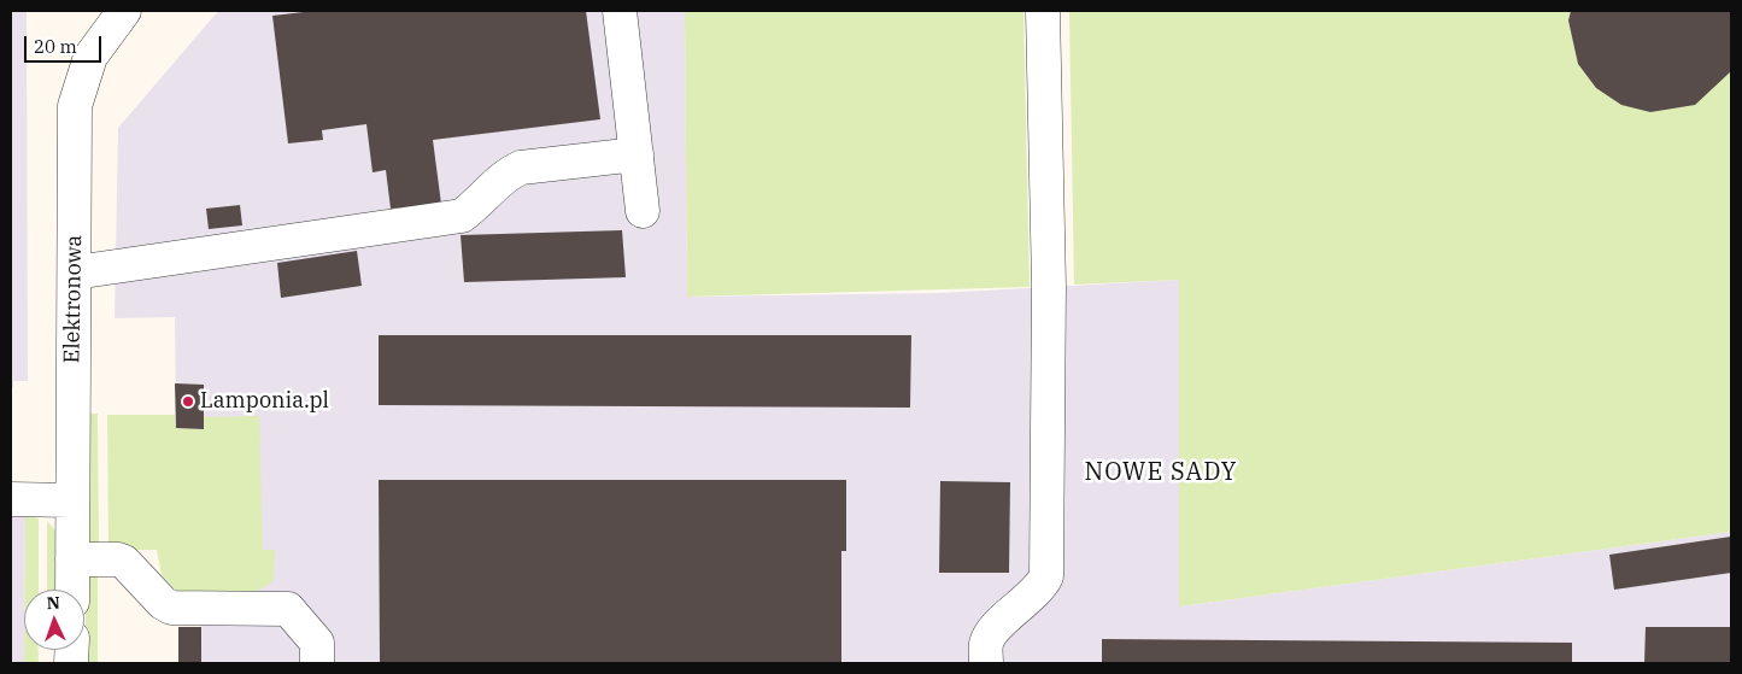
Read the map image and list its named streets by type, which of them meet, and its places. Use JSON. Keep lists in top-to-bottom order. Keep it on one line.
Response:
{"streets":{"street":["Elektronowa"]},"districts":["NOWE SADY"],"places":["Lamponia.pl"],"scale_bar":"20 m","north":"top"}
